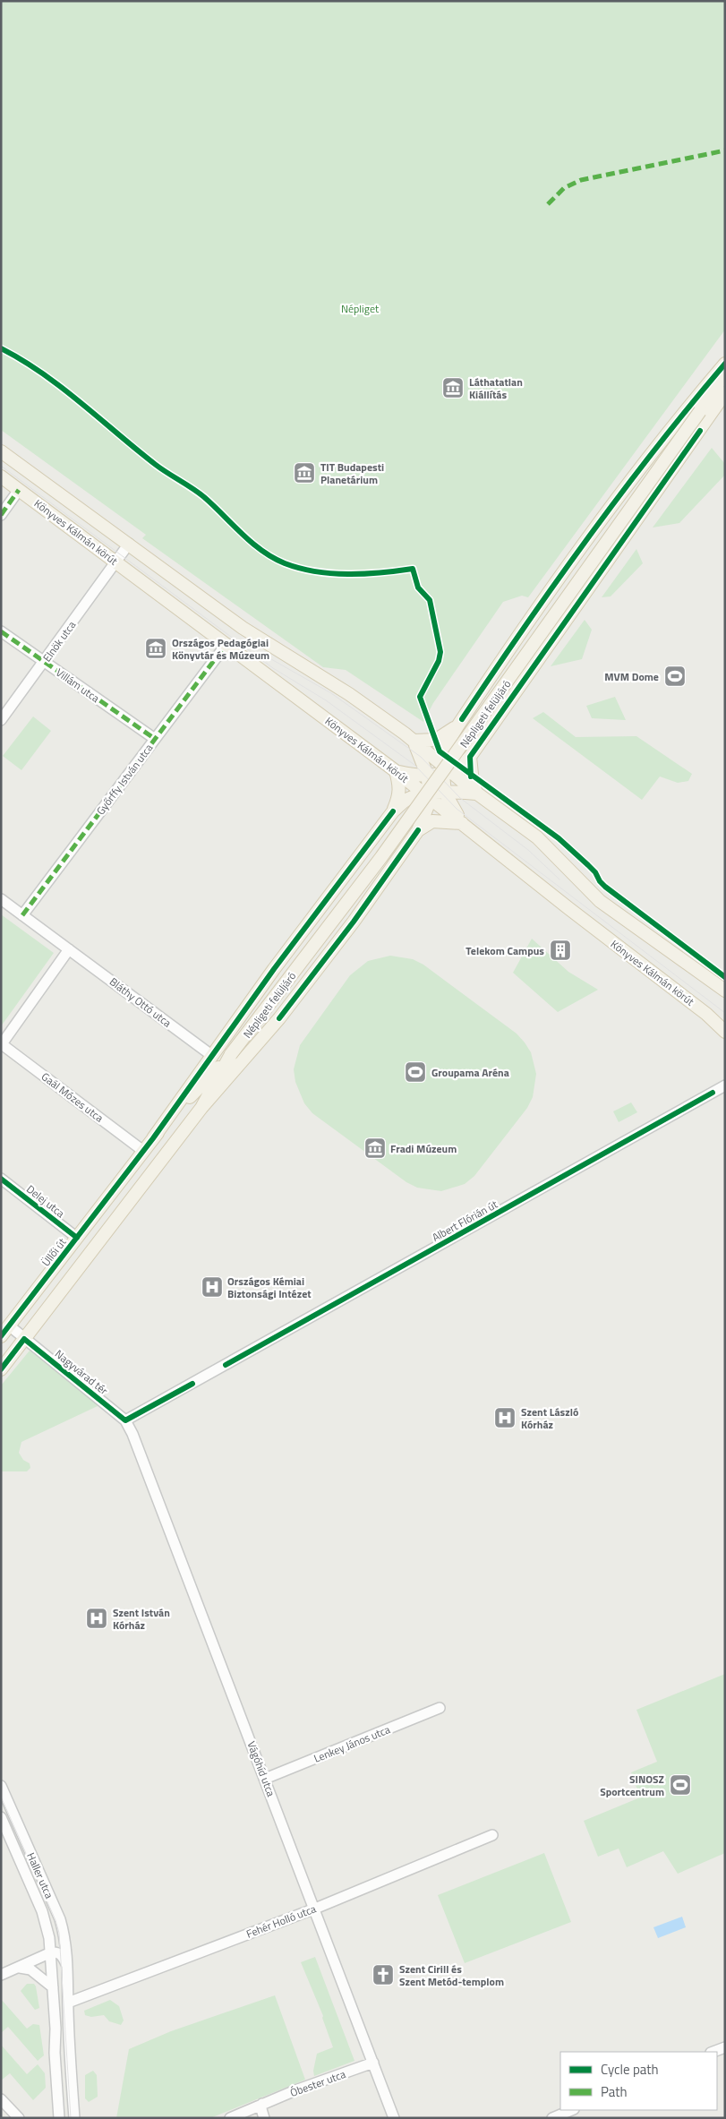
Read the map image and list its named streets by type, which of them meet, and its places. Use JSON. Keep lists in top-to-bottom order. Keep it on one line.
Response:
{"streets":{"main road":["Könyves Kálmán körút","Népligeti felüljáró","Üllői út"],"street":["Elnök utca","Villám utca","Győrffy István utca","Bláthy Ottó utca","Gaál Mózes utca","Delej utca","Albert Flórián út","Nagyvárad tér","Lenkey János utca","Vágóhíd utca","Haller utca","Fehér Holló utca","Óbester utca"]},"crossings":[["Könyves Kálmán körút","Elnök utca"],["Könyves Kálmán körút","Győrffy István utca"],["Elnök utca","Villám utca"],["Villám utca","Győrffy István utca"],["Népligeti felüljáró","Üllői út"],["Győrffy István utca","Bláthy Ottó utca"],["Gaál Mózes utca","Üllői út"],["Delej utca","Üllői út"],["Albert Flórián út","Nagyvárad tér"],["Albert Flórián út","Vágóhíd utca"],["Üllői út","Nagyvárad tér"],["Nagyvárad tér","Vágóhíd utca"],["Lenkey János utca","Vágóhíd utca"],["Vágóhíd utca","Fehér Holló utca"],["Vágóhíd utca","Óbester utca"],["Haller utca","Fehér Holló utca"]],"parks":["Népliget"],"places":{"museum":["Láthatatlan Kiállítás","TIT Budapesti Planetárium","Országos Pedagógiai Könyvtár és Múzeum","Fradi Múzeum"],"sports":["MVM Dome","Groupama Aréna","SINOSZ Sportcentrum"],"building":["Telekom Campus"],"hospital":["Országos Kémiai Biztonsági Intézet","Szent László Kórház","Szent István Kórház"],"church":["Szent Cirill és Szent Metód-templom"]},"legend":["Cycle path","Path"]}
